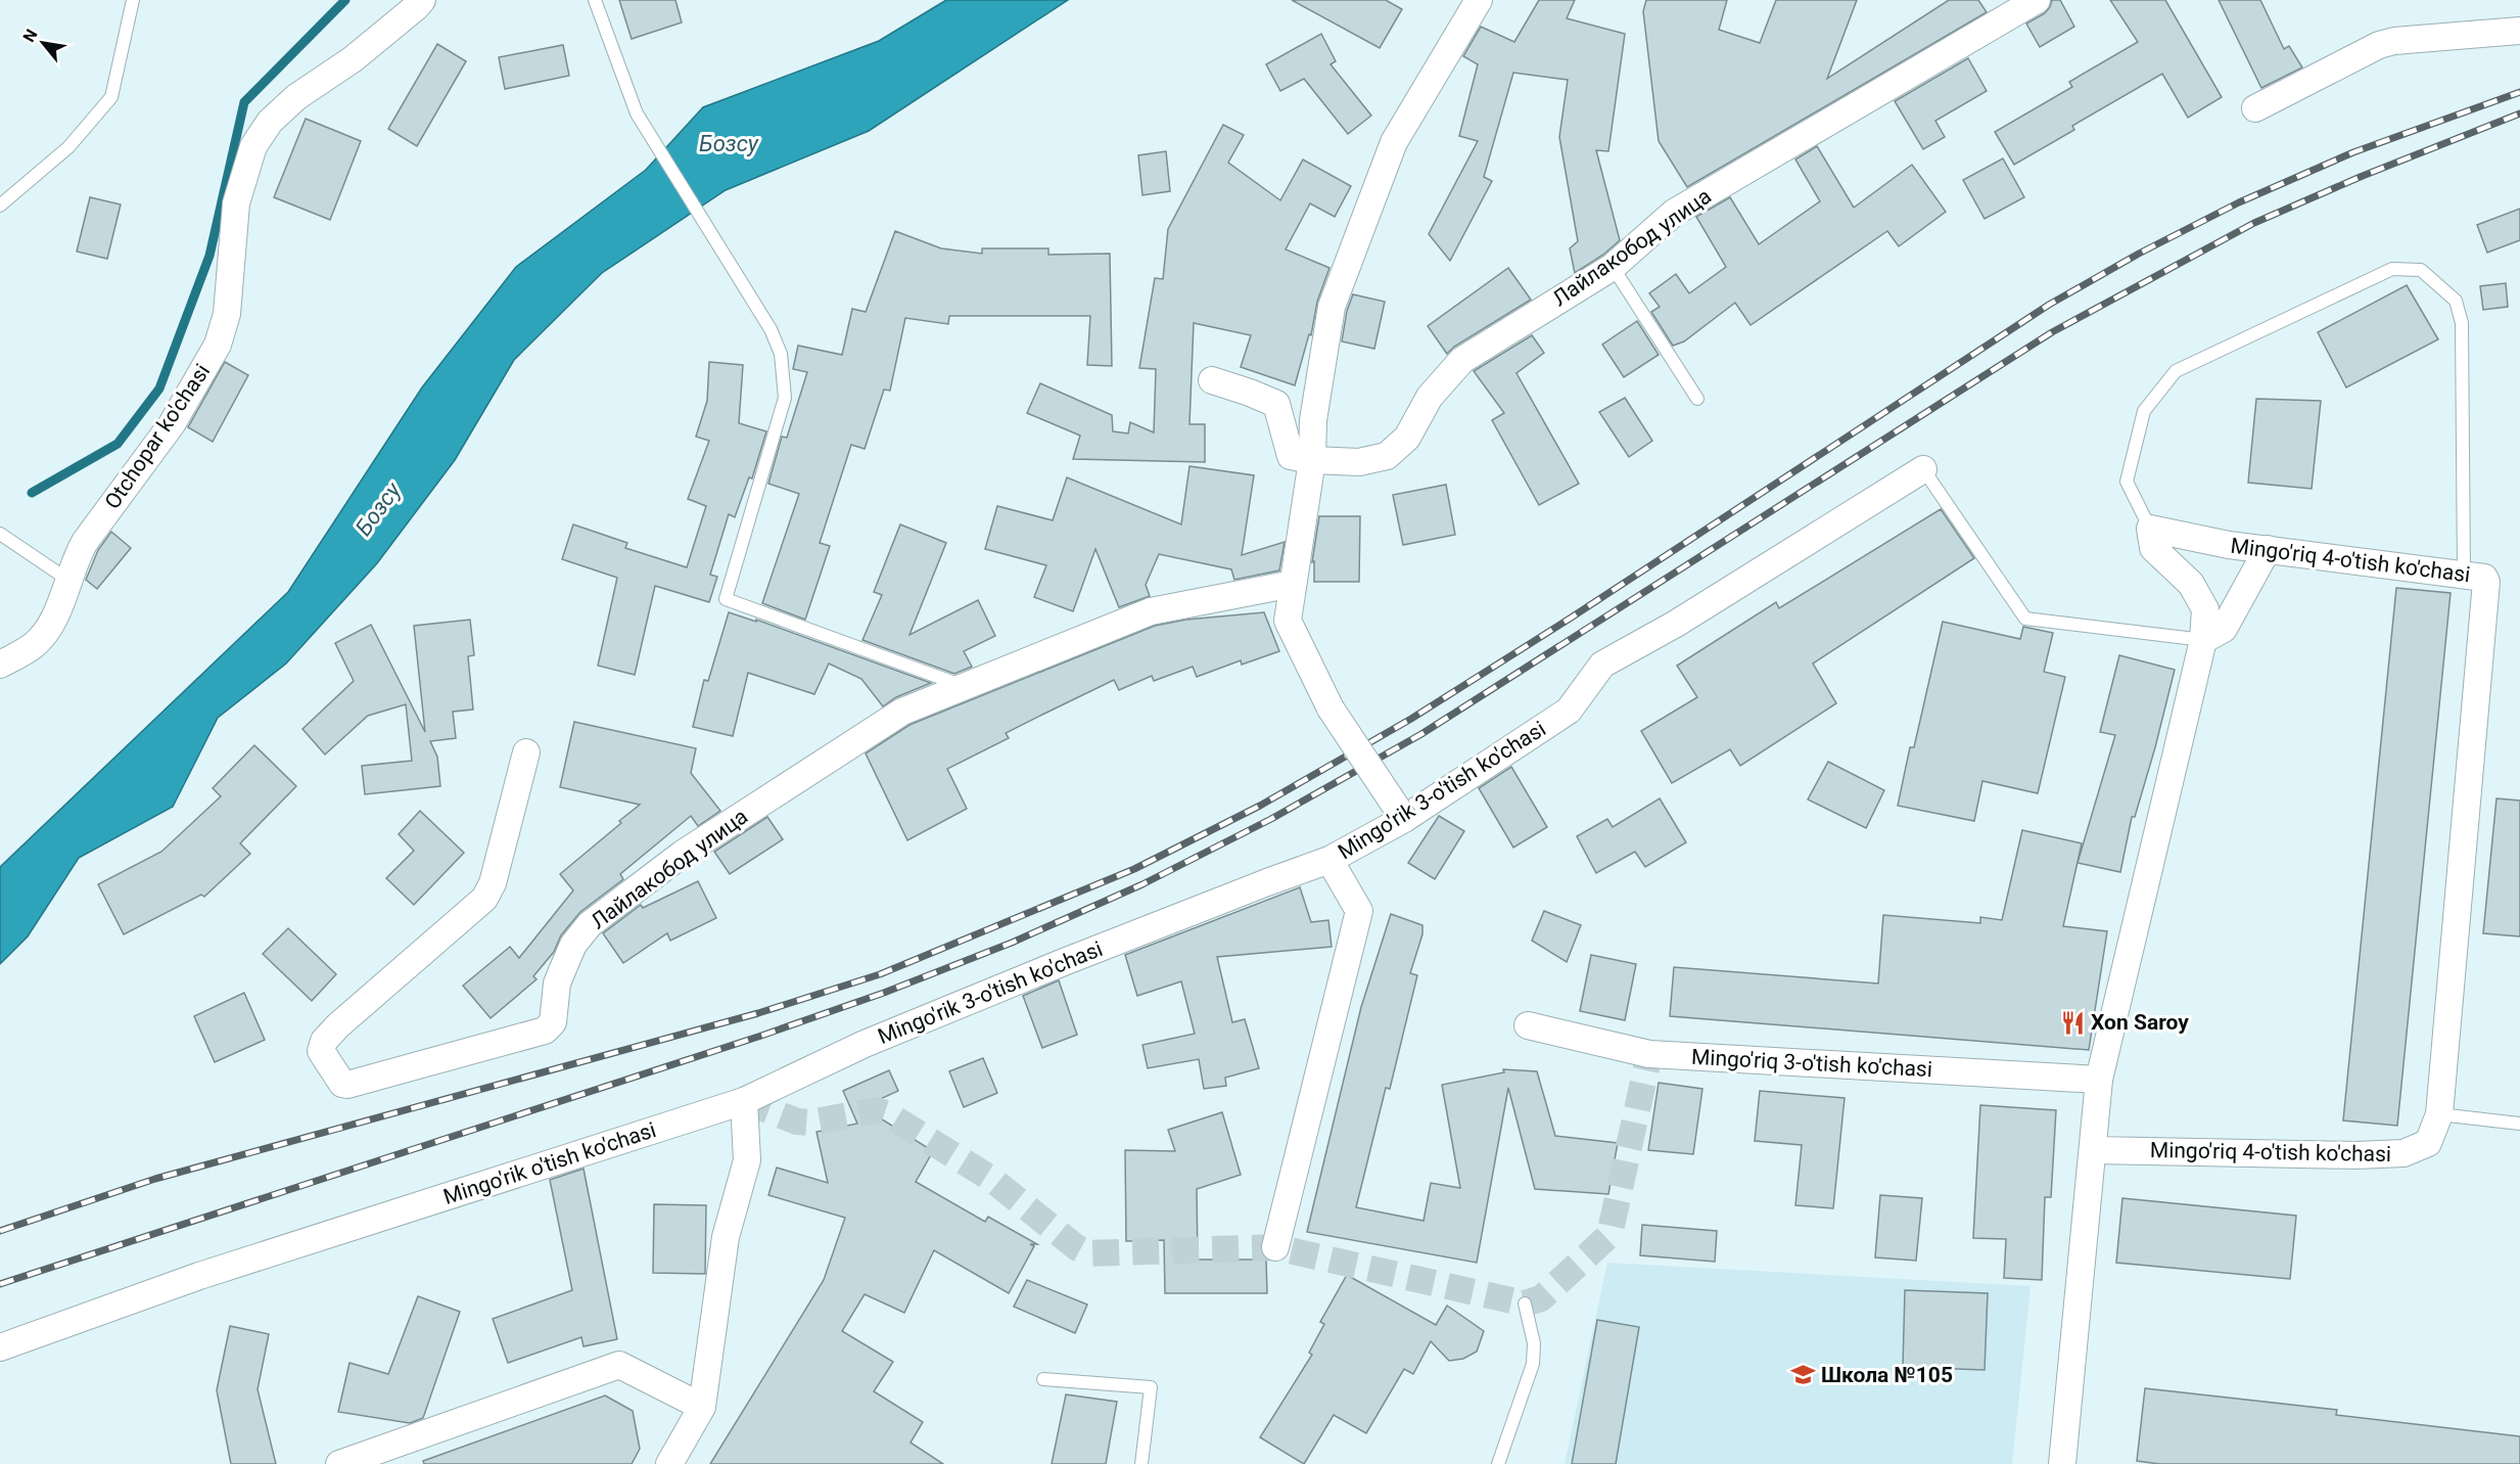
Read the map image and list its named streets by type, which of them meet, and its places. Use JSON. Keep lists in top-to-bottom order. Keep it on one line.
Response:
{"streets":{"street":["Лайлакобод улица","Otchopar ko'chasi","Mingo'riq 4-o'tish ko'chasi","Mingo'rik 3-o'tish ko'chasi","Mingo'riq 3-o'tish ko'chasi","Mingo'rik o'tish ko'chasi"]},"crossings":[["Mingo'rik 3-o'tish ko'chasi","Mingo'rik o'tish ko'chasi"]],"water":["Бозсу"],"places":{"restaurant":["Xon Saroy"],"school or university":["Школа №105"]},"north":"top left"}
